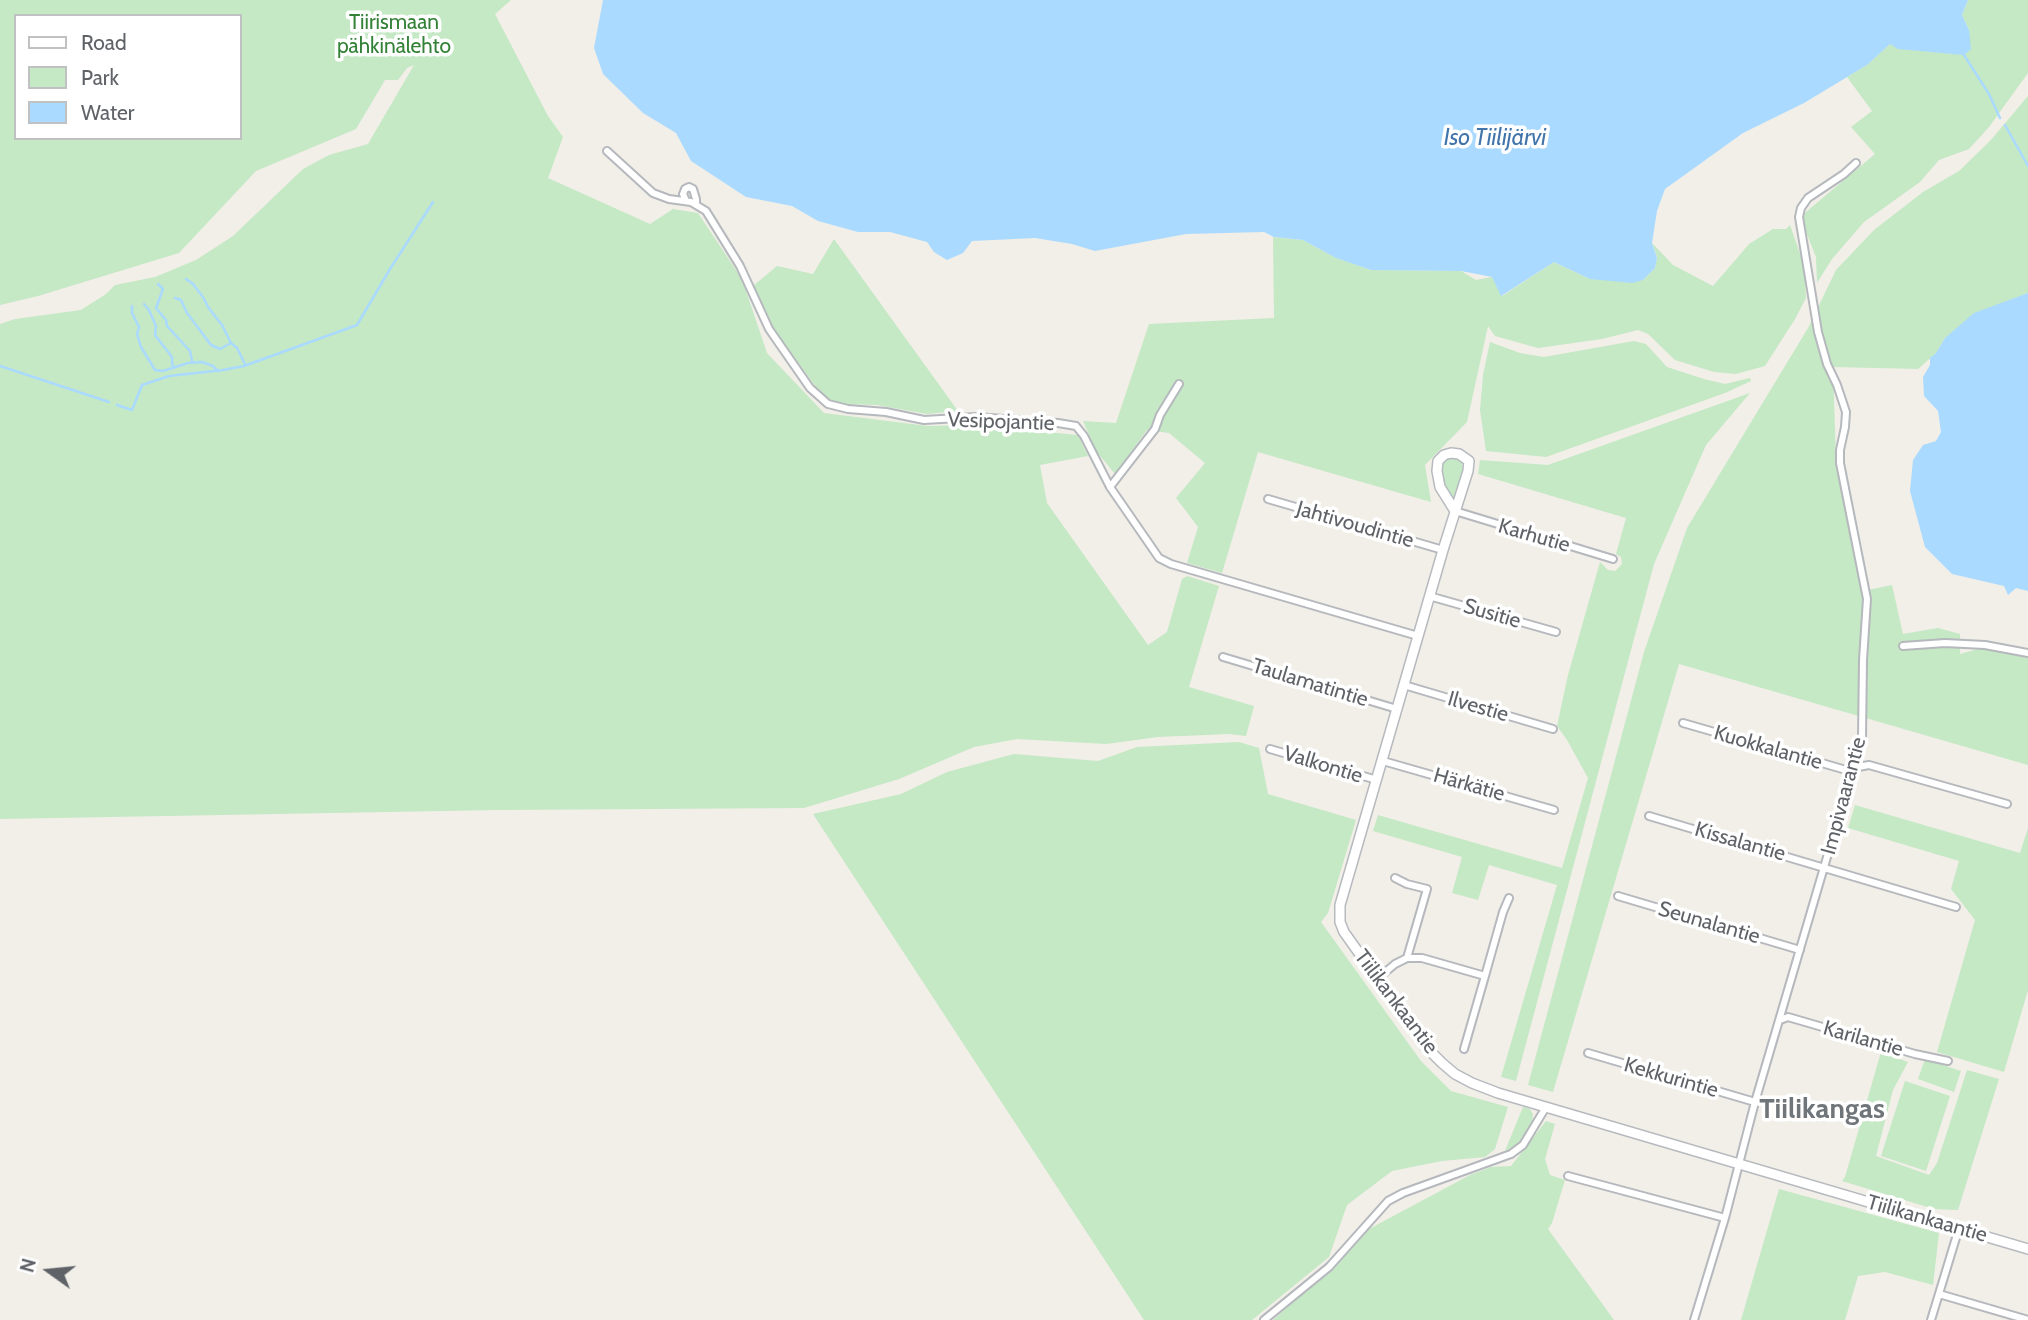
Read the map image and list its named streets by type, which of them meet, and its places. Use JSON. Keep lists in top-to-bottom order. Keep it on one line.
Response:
{"streets":{"street":["Vesipojantie","Jahtivoudintie","Karhutie","Susitie","Taulamatintie","Ilvestie","Kuokkalantie","Valkontie","Härkätie","Impivaarantie","Kissalantie","Seunalantie","Tiilikankaantie","Karilantie","Kekkurintie"]},"crossings":[["Vesipojantie","Tiilikankaantie"],["Jahtivoudintie","Tiilikankaantie"],["Karhutie","Tiilikankaantie"],["Susitie","Tiilikankaantie"],["Taulamatintie","Tiilikankaantie"],["Ilvestie","Tiilikankaantie"],["Kuokkalantie","Impivaarantie"],["Valkontie","Tiilikankaantie"],["Härkätie","Tiilikankaantie"],["Impivaarantie","Kissalantie"],["Impivaarantie","Seunalantie"],["Impivaarantie","Tiilikankaantie"],["Impivaarantie","Karilantie"],["Impivaarantie","Kekkurintie"]],"districts":["Tiilikangas"],"water":["Iso Tiilijärvi"],"parks":["Tiirismaan pähkinälehto"],"legend":["Road","Park","Water"],"north":"left"}
